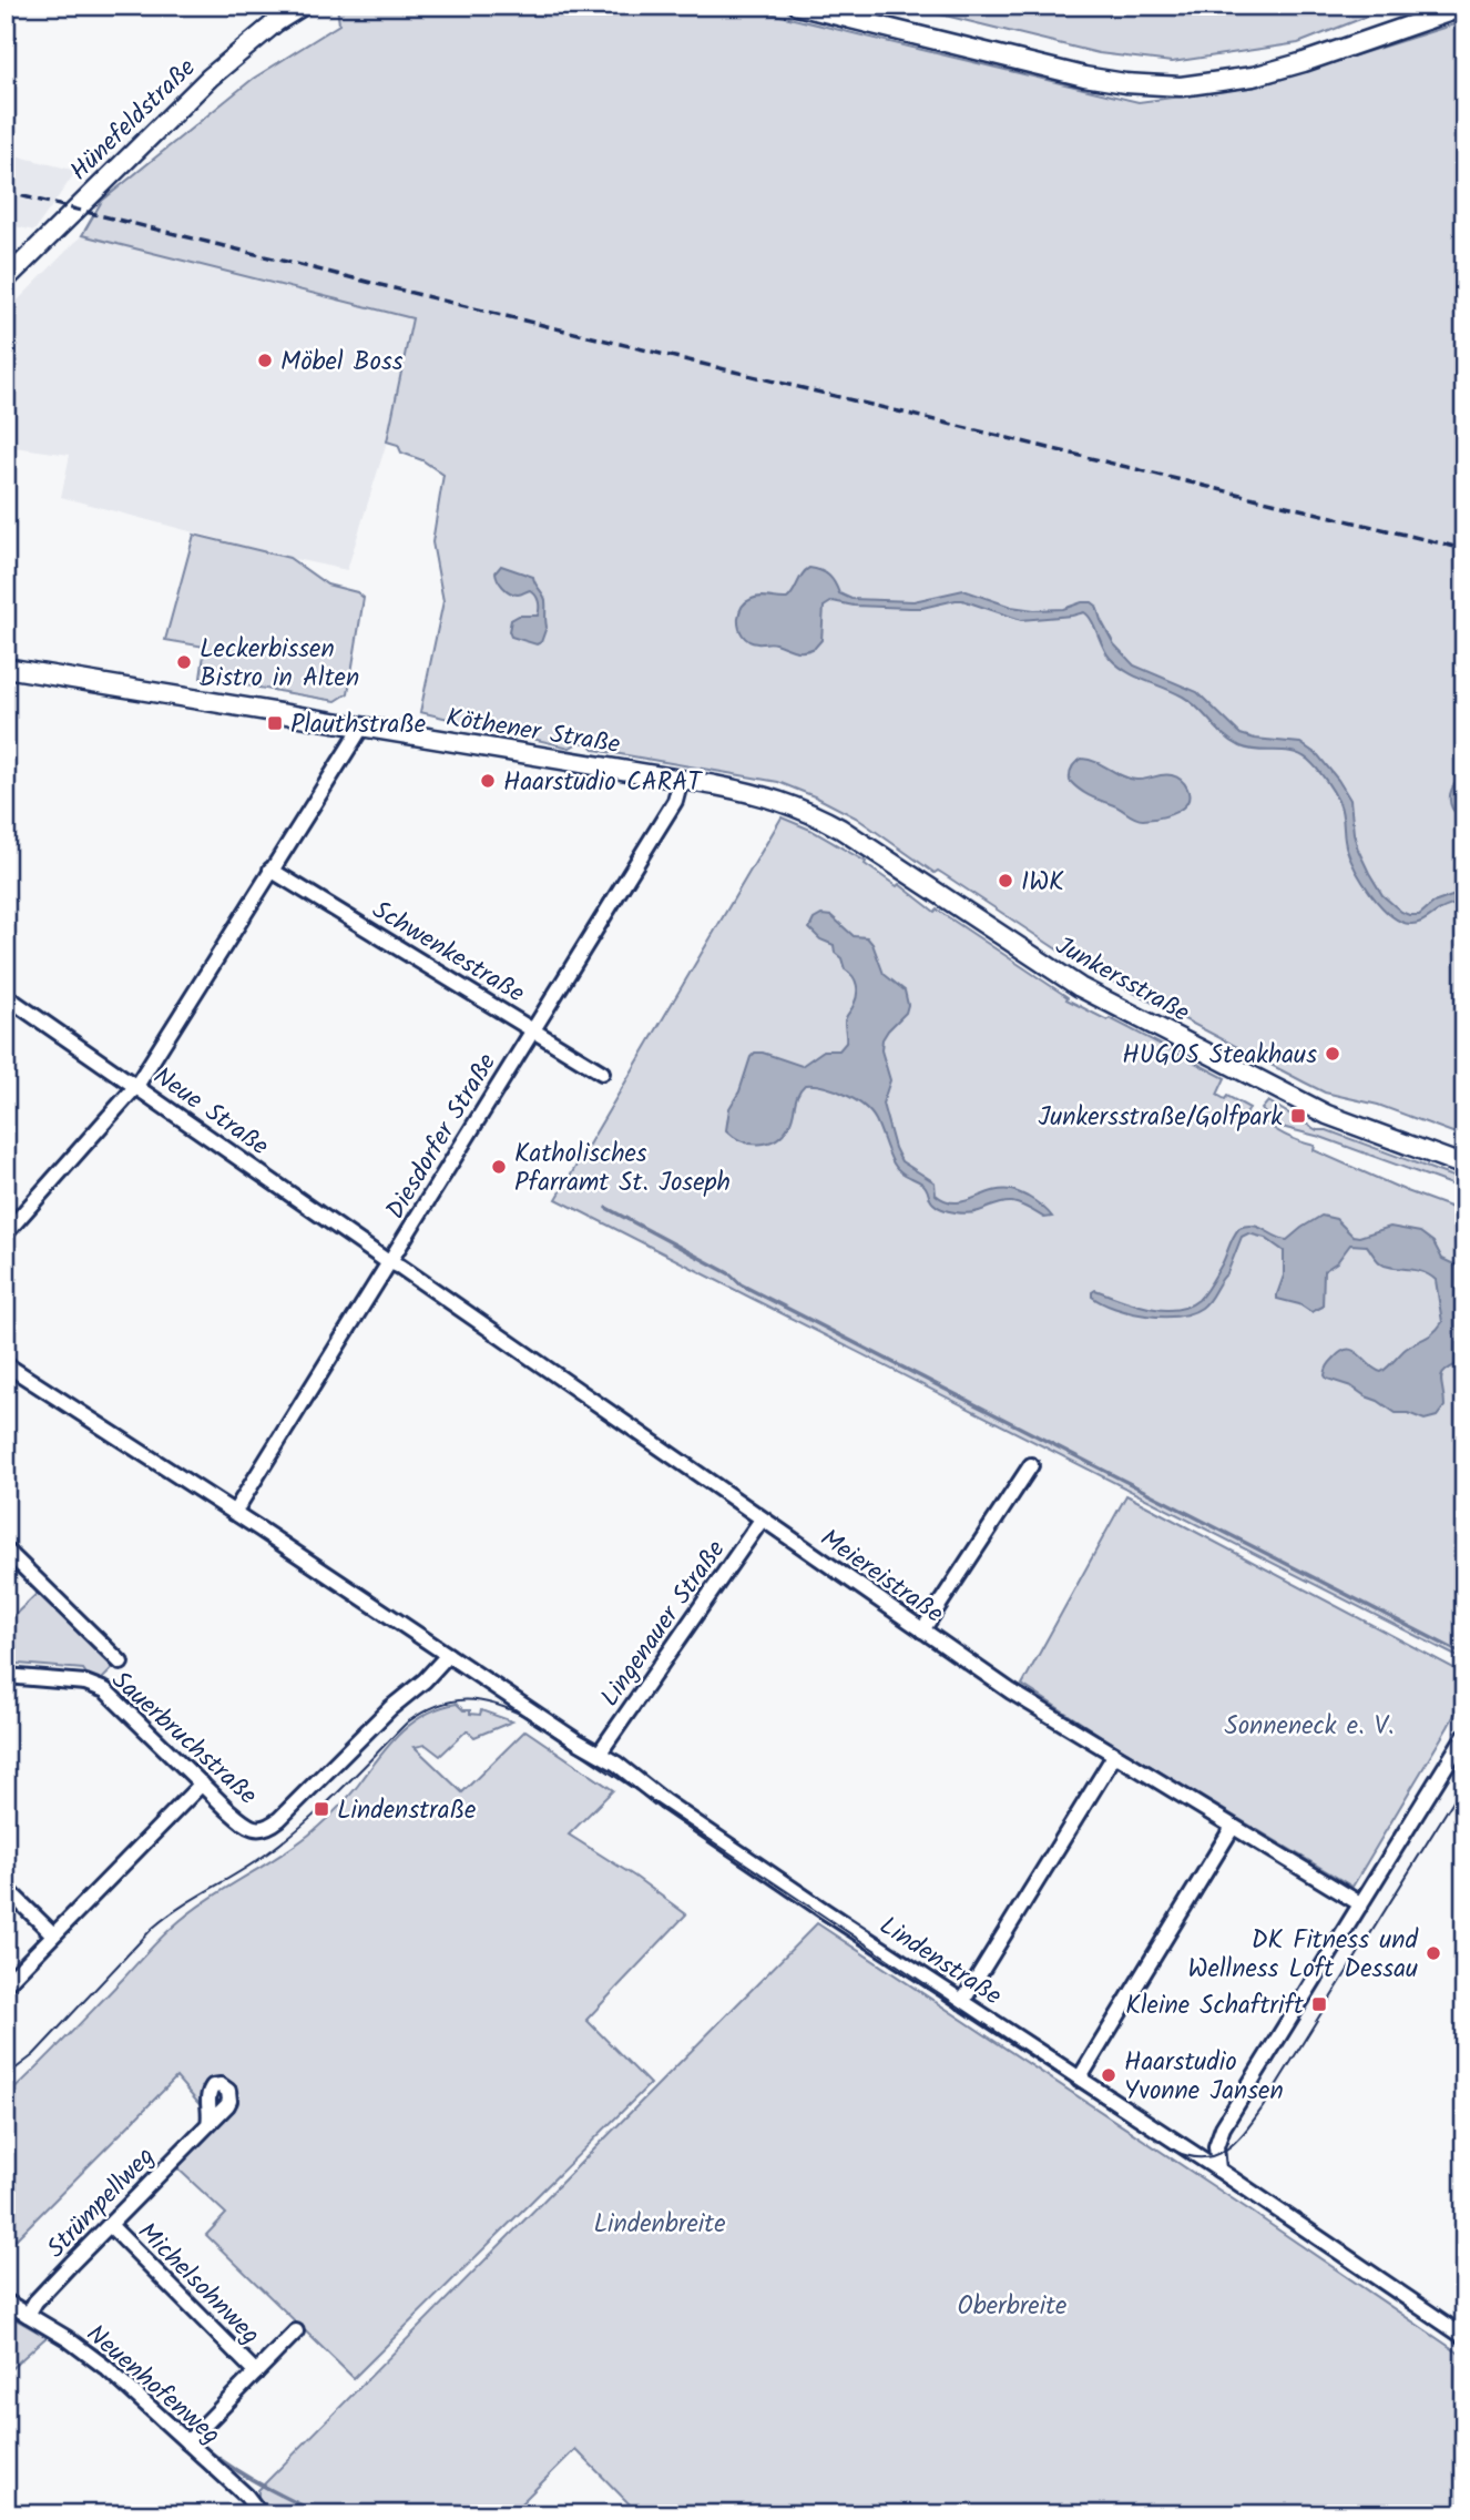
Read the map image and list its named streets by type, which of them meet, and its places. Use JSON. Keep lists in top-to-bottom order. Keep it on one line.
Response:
{"streets":{"main road":["Hünefeldstraße","Köthener Straße","Junkersstraße"],"street":["Schwenkestraße","Neue Straße","Diesdorfer Straße","Meiereistraße","Lingenauer Straße","Sauerbruchstraße","Lindenstraße","Strümpellweg","Michelsohnweg","Neuenhofenweg"]},"crossings":[["Köthener Straße","Junkersstraße"],["Köthener Straße","Diesdorfer Straße"],["Schwenkestraße","Diesdorfer Straße"],["Neue Straße","Diesdorfer Straße"],["Neue Straße","Meiereistraße"],["Diesdorfer Straße","Meiereistraße"],["Diesdorfer Straße","Lindenstraße"],["Meiereistraße","Lingenauer Straße"],["Lingenauer Straße","Lindenstraße"],["Sauerbruchstraße","Lindenstraße"],["Strümpellweg","Michelsohnweg"],["Strümpellweg","Neuenhofenweg"]],"parks":["Sonneneck e. V.","Lindenbreite","Oberbreite"],"places":{"other":["Möbel Boss","Leckerbissen Bistro in Alten","Haarstudio CARAT","IWK","HUGOS Steakhaus","Katholisches Pfarramt St. Joseph","DK Fitness und Wellness Loft Dessau","Haarstudio Yvonne Jansen"],"transit":["Plauthstraße","Junkersstraße/Golfpark","Lindenstraße","Kleine Schaftrift"]}}
